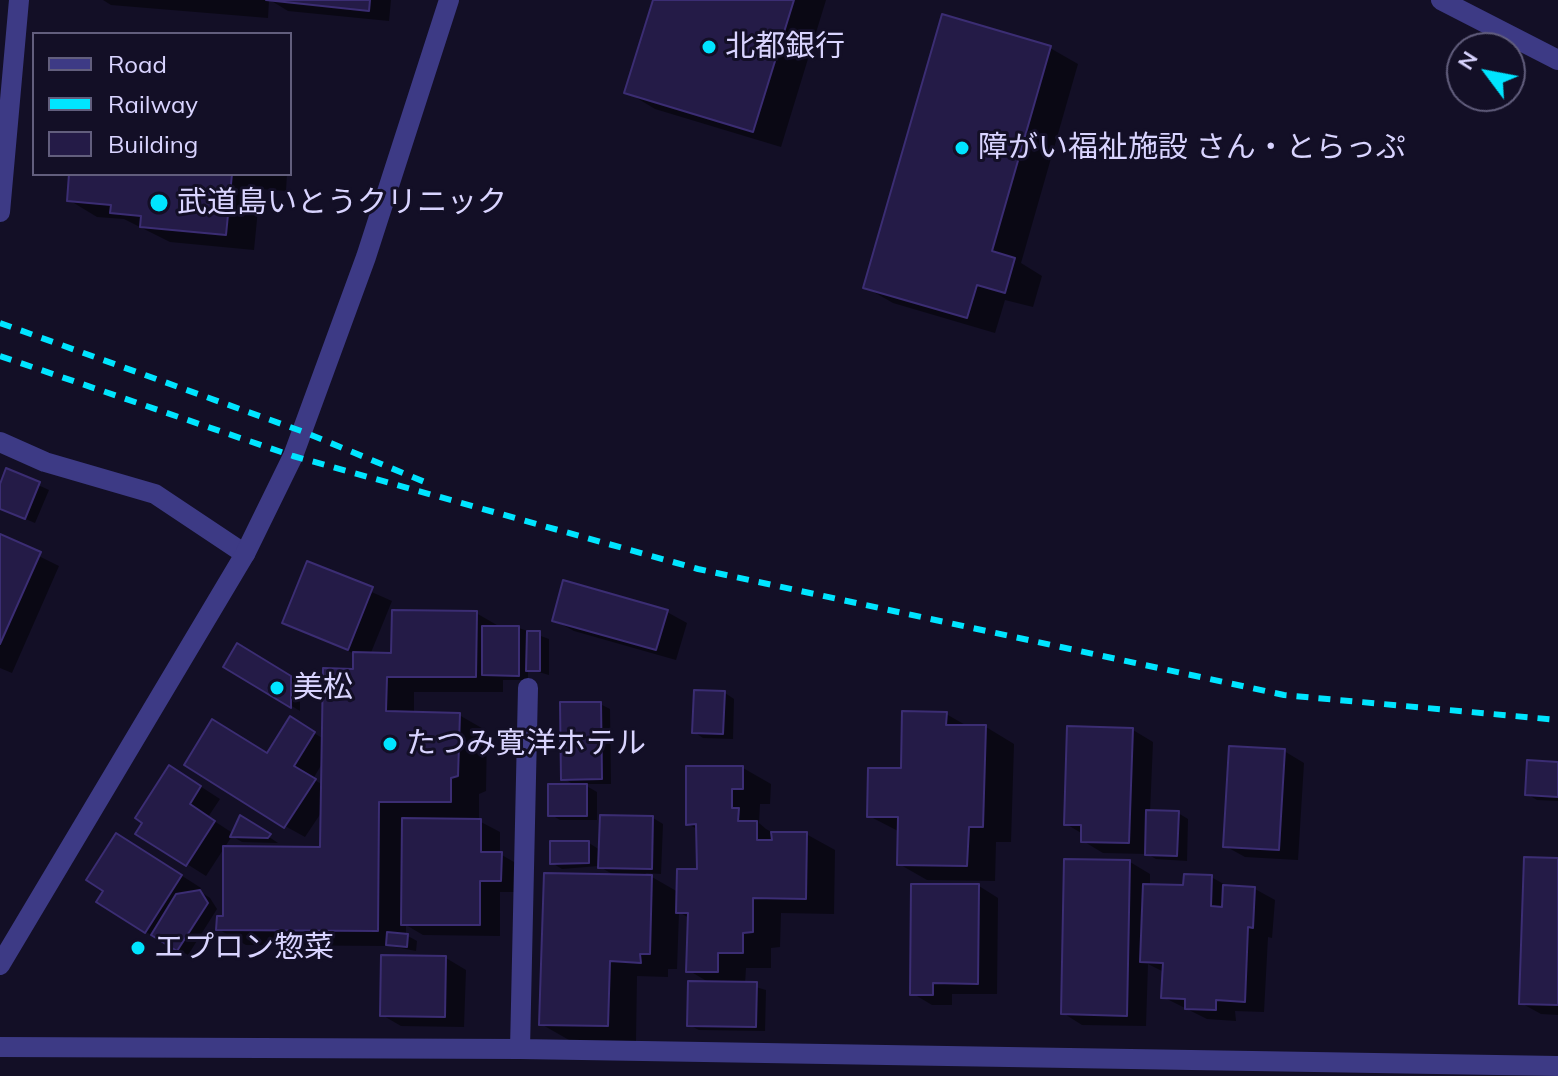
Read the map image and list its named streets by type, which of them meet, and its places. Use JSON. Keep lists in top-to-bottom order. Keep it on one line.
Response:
{"places":["北都銀行","障がい福祉施設 さん・とらっぷ","武道島いとうクリニック","美松","たつみ寛洋ホテル","エプロン惣菜"],"legend":["Road","Railway","Building"],"north":"top left"}
